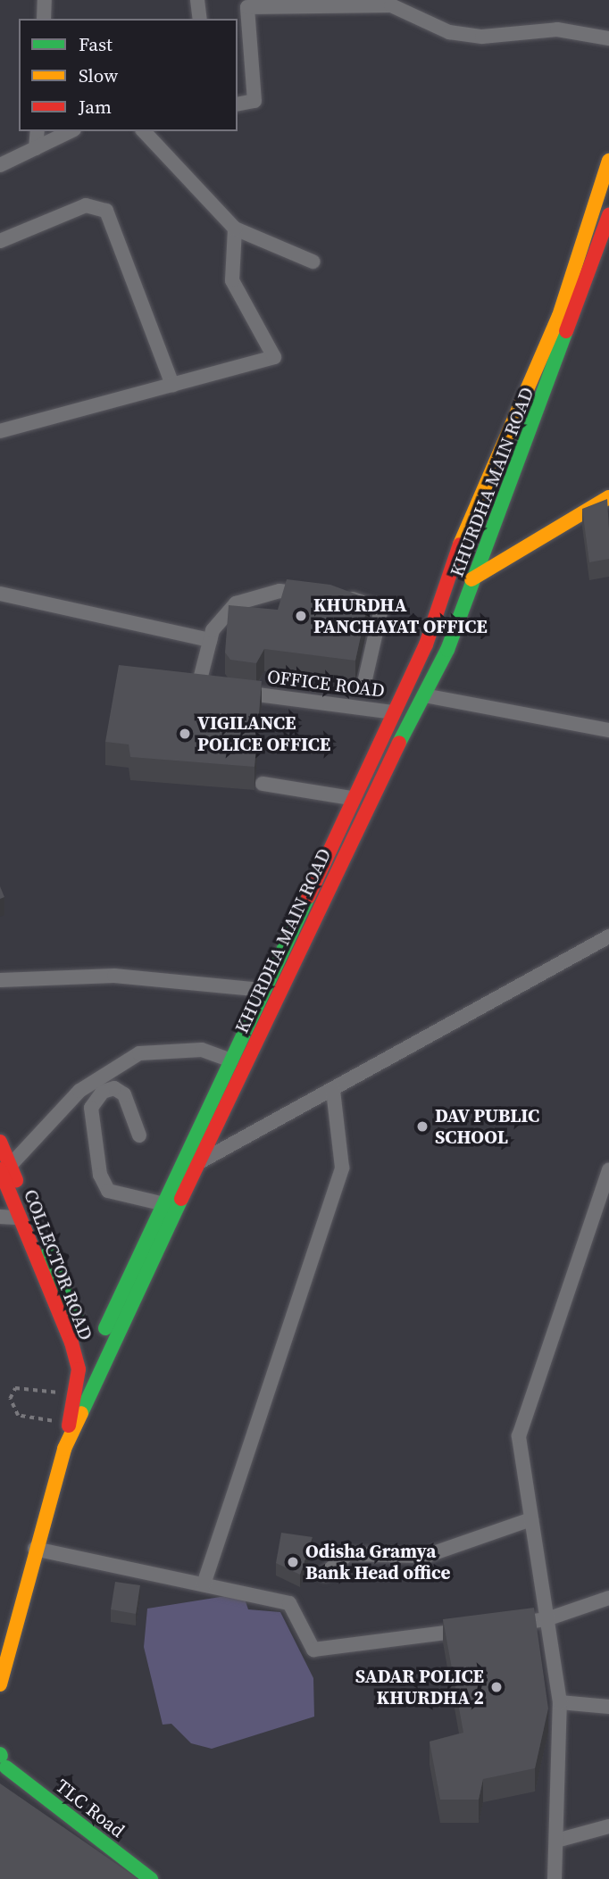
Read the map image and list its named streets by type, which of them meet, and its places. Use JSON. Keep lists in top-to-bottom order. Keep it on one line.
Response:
{"streets":{"main road":["KHURDHA MAIN ROAD","COLLECTOR ROAD","TLC Road"],"street":["OFFICE ROAD"]},"crossings":[["KHURDHA MAIN ROAD","OFFICE ROAD"],["KHURDHA MAIN ROAD","COLLECTOR ROAD"]],"places":["KHURDHA PANCHAYAT OFFICE","VIGILANCE POLICE OFFICE","DAV PUBLIC SCHOOL","Odisha Gramya Bank Head office","SADAR POLICE KHURDHA 2"],"legend":["Fast","Slow","Jam"]}
